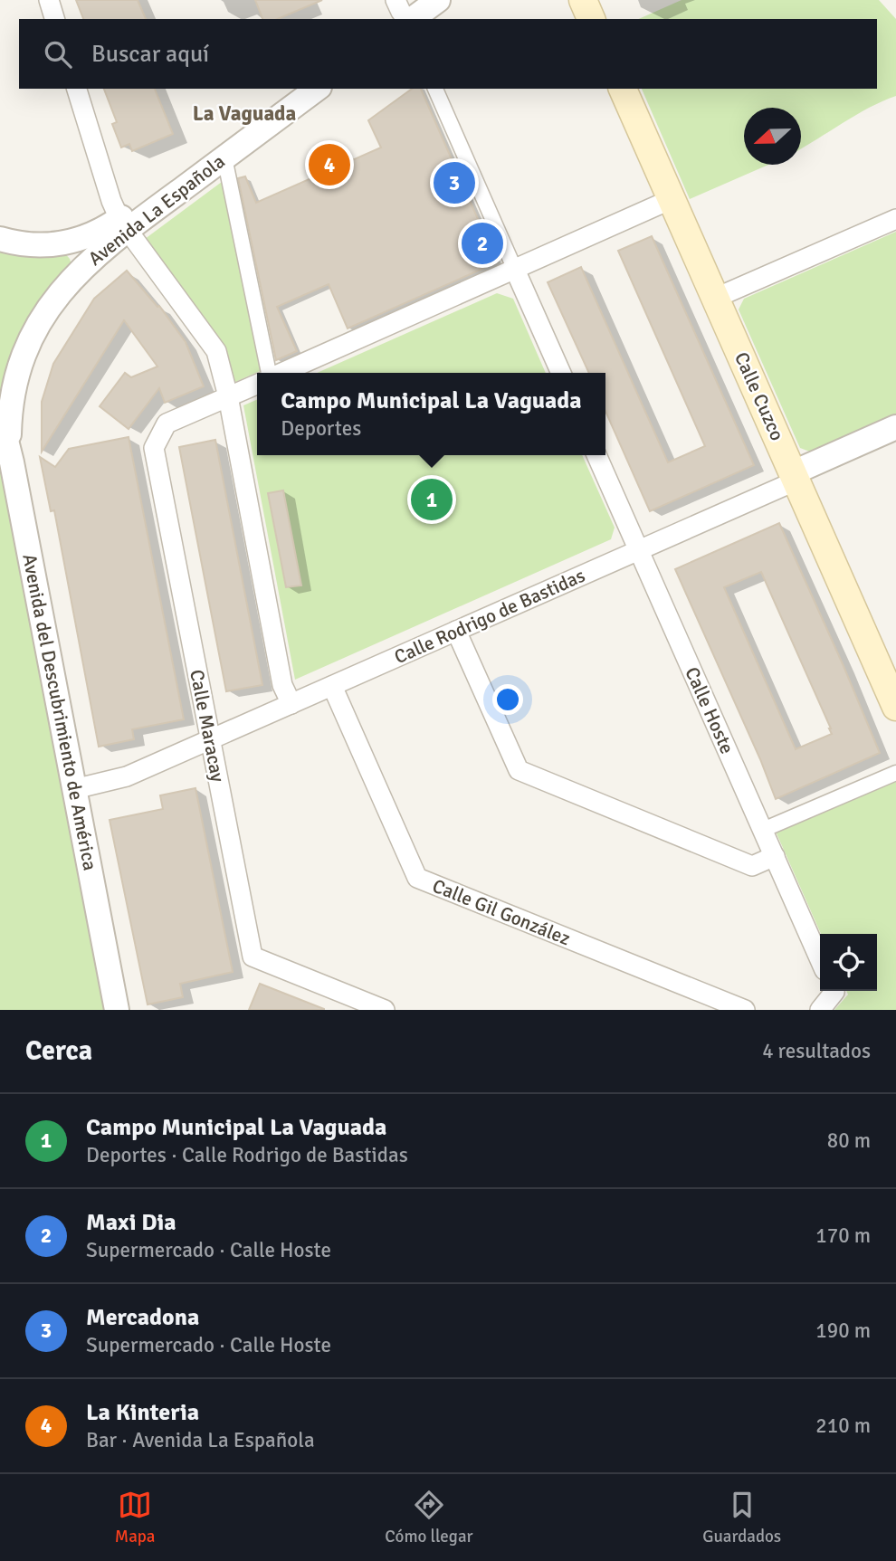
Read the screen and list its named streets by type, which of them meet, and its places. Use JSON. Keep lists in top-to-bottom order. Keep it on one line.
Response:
{"streets":{"main road":["Calle Cuzco"],"street":["Avenida La Española","Calle Rodrigo de Bastidas","Calle Hoste","Avenida del Descubrimiento de América","Calle Maracay","Calle Gil González"]},"crossings":[["Avenida La Española","Avenida del Descubrimiento de América"],["Calle Cuzco","Calle Rodrigo de Bastidas"],["Calle Rodrigo de Bastidas","Calle Hoste"],["Calle Rodrigo de Bastidas","Avenida del Descubrimiento de América"],["Calle Rodrigo de Bastidas","Calle Maracay"],["Calle Rodrigo de Bastidas","Calle Gil González"]],"districts":["La Vaguada"],"north":"left","page":{"search":"Buscar aquí","pins":["4","3","2","1"],"popup":["Campo Municipal La Vaguada","Deportes"],"heading":["Cerca","4 resultados"],"list":[{"mark":"1","name":"Campo Municipal La Vaguada","note":"Deportes · Calle Rodrigo de Bastidas","value":"80 m"},{"mark":"2","name":"Maxi Dia","note":"Supermercado · Calle Hoste","value":"170 m"},{"mark":"3","name":"Mercadona","note":"Supermercado · Calle Hoste","value":"190 m"},{"mark":"4","name":"La Kinteria","note":"Bar · Avenida La Española","value":"210 m"}],"nav":["Mapa","Cómo llegar","Guardados"]}}
